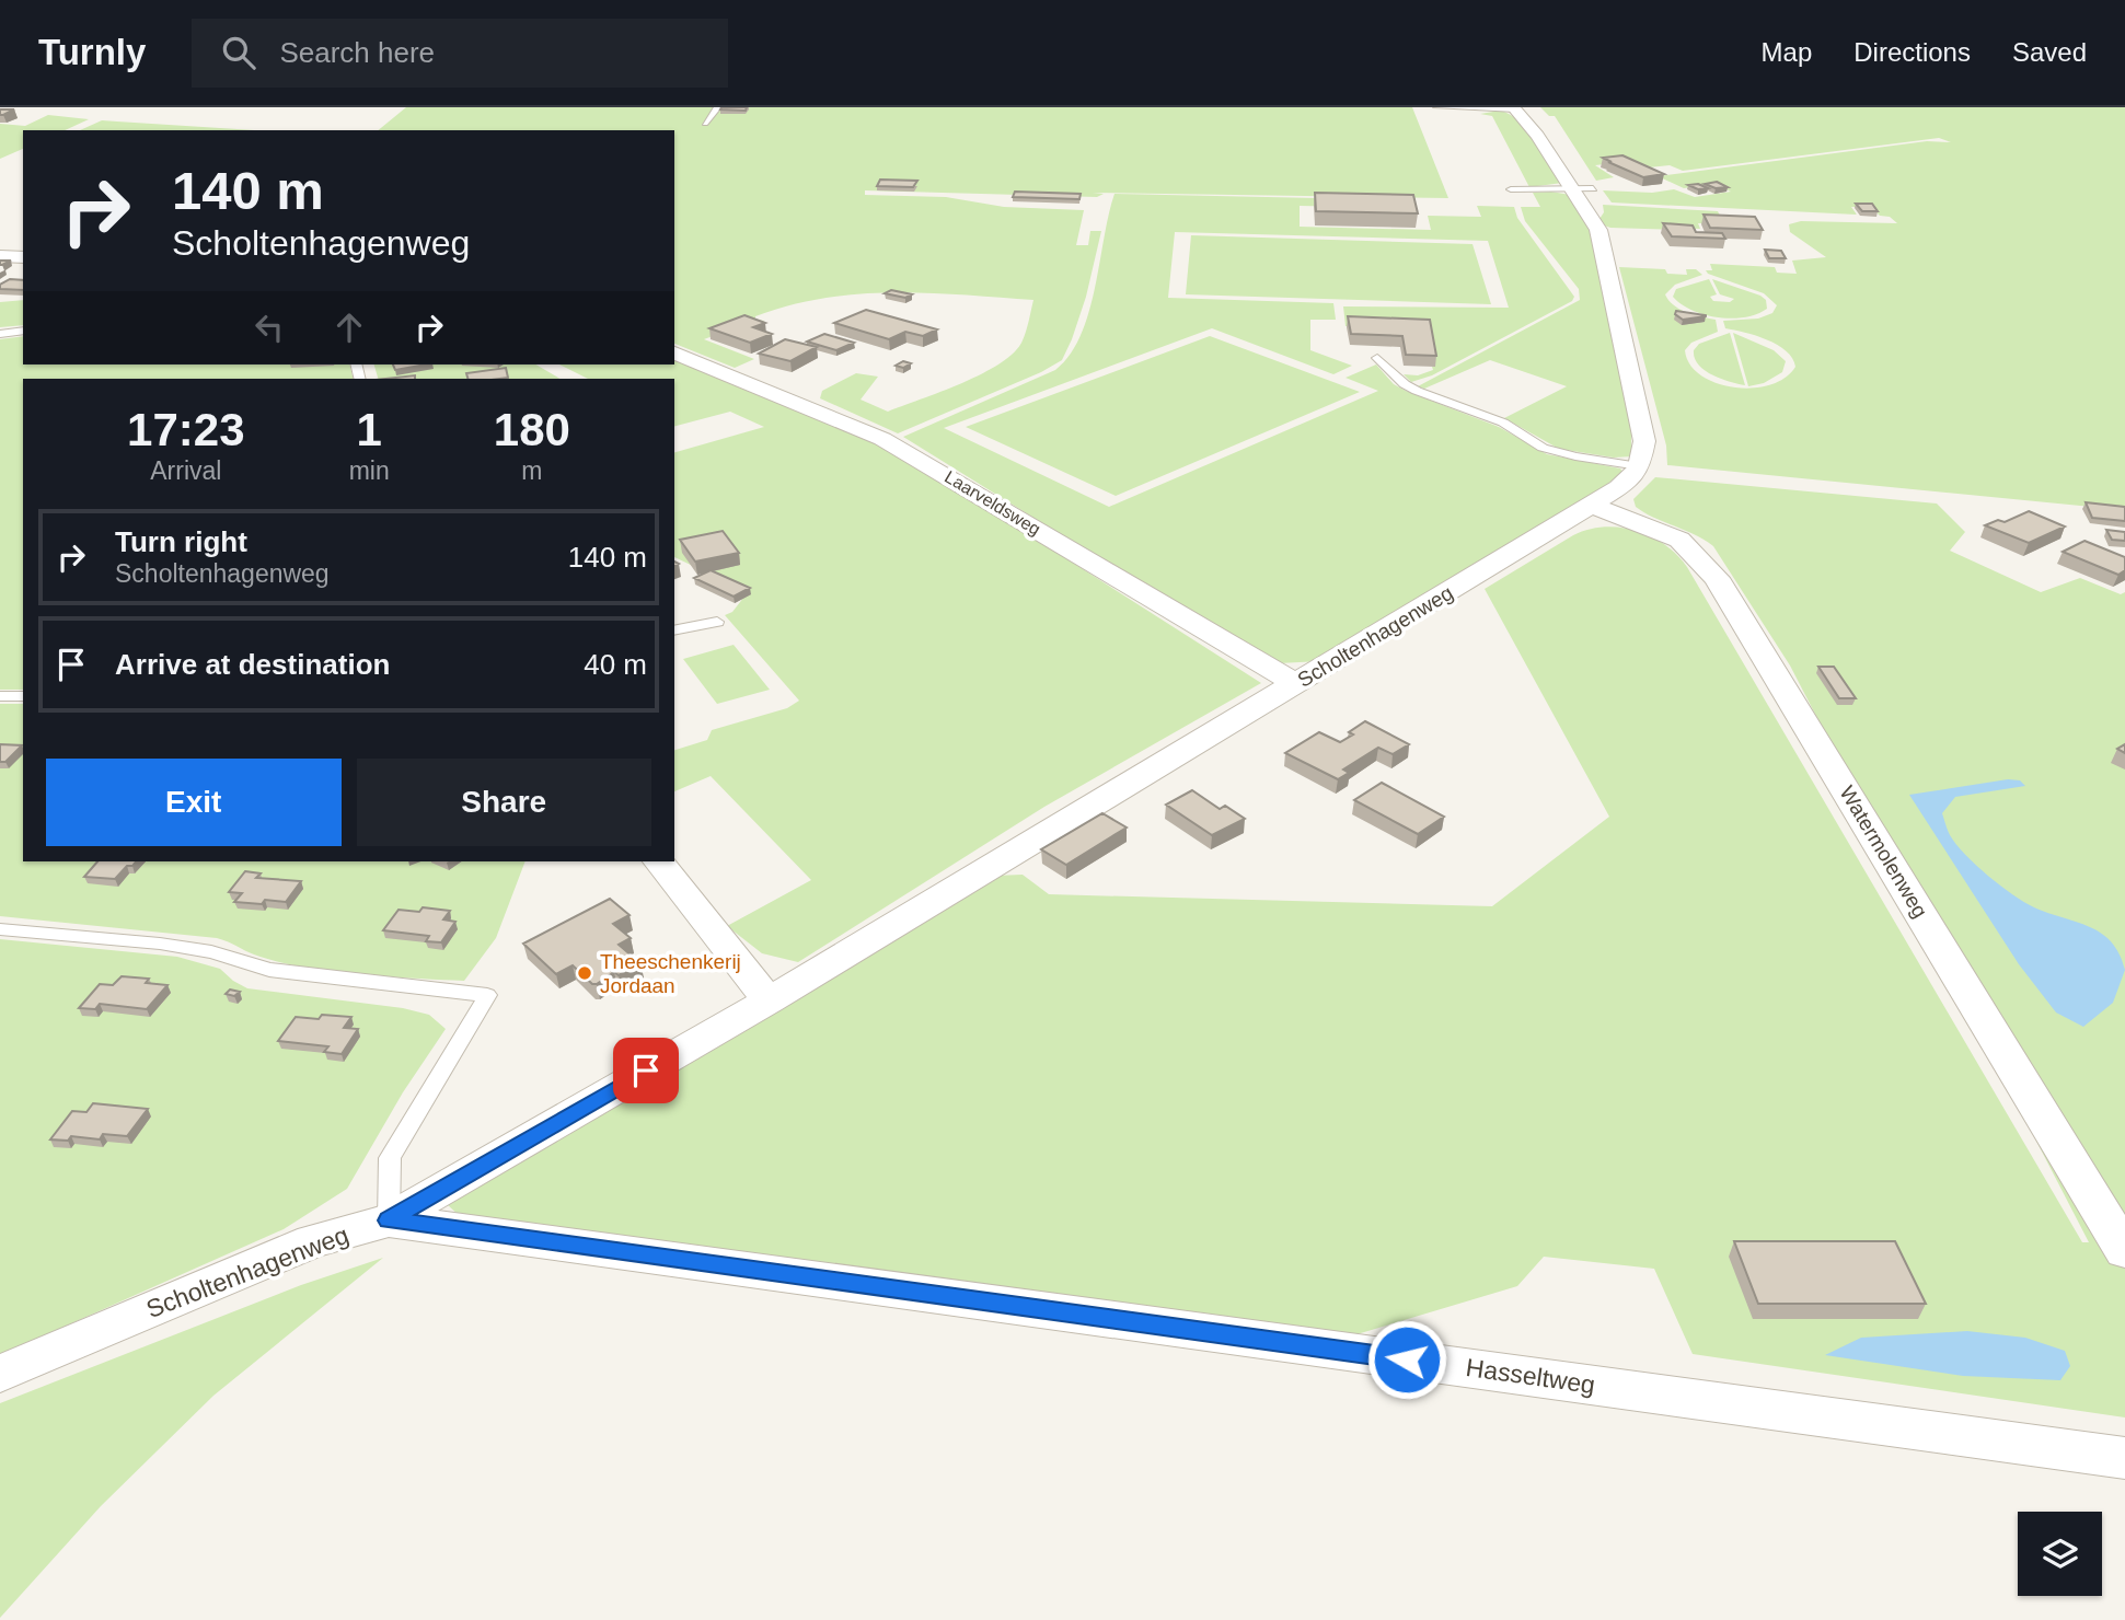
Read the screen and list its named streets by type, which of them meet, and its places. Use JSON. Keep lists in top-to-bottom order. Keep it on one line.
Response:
{"streets":{"street":["Laarveldsweg","Scholtenhagenweg","Watermolenweg","Hasseltweg"]},"crossings":[["Laarveldsweg","Scholtenhagenweg"],["Scholtenhagenweg","Watermolenweg"],["Scholtenhagenweg","Hasseltweg"]],"places":["Theeschenkerij Jordaan"],"page":{"header":"Turnly","search":"Search here","nav":["Map","Directions","Saved"],"turn":["140 m","Scholtenhagenweg"],"eta":["17:23","Arrival","1","min","180","m"],"list":[{"name":"Turn right","note":"Scholtenhagenweg","value":"140 m"},{"name":"Arrive at destination","value":"40 m"}],"buttons":["Exit","Share"]}}
